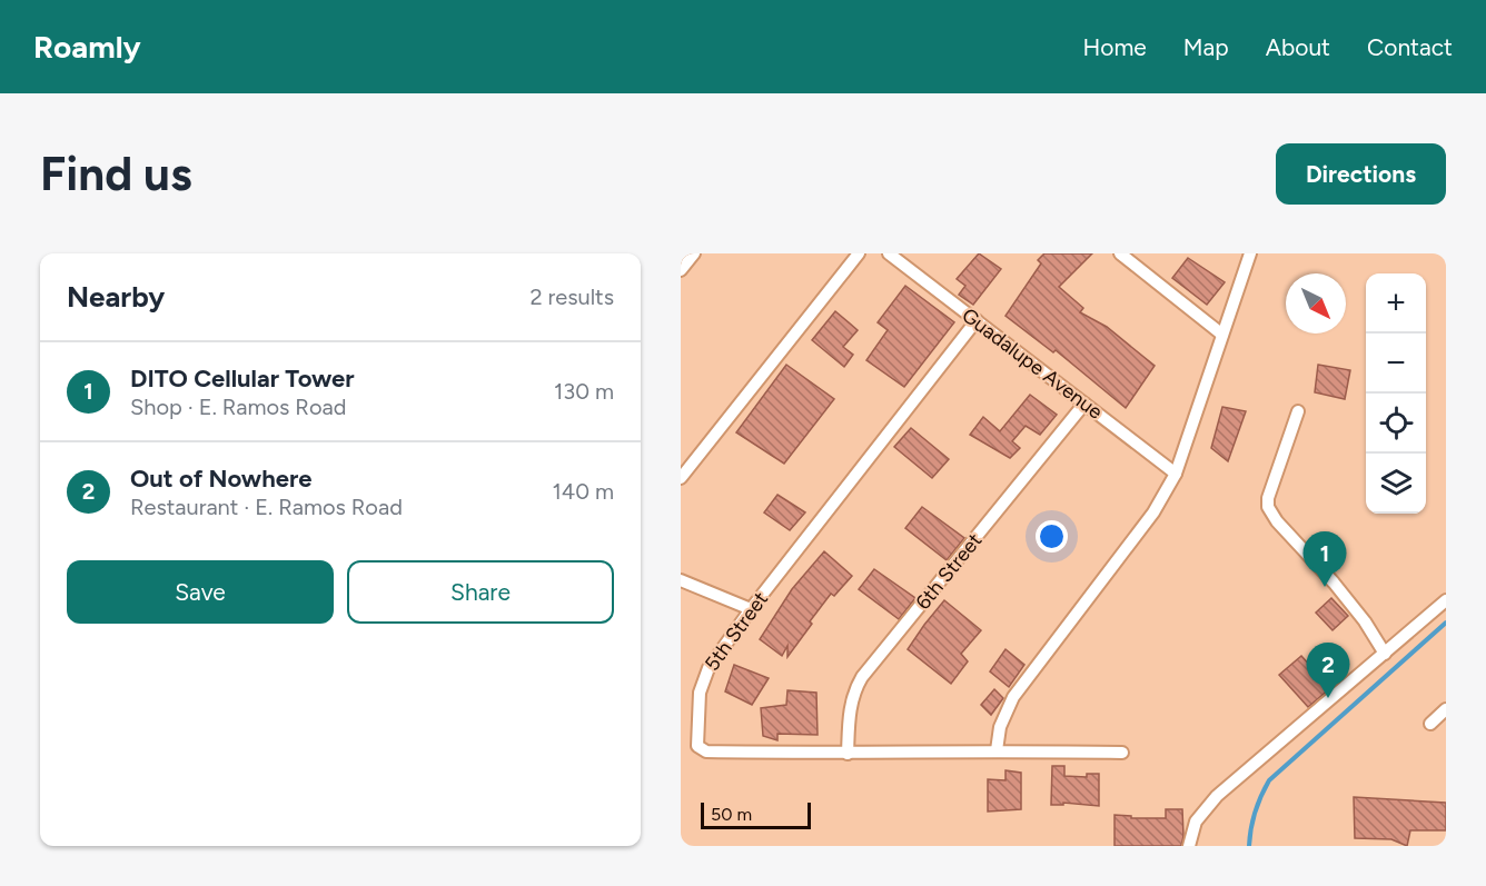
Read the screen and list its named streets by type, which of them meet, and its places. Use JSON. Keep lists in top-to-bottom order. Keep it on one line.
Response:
{"streets":{"street":["Guadalupe Avenue","6th Street","5th Street"]},"crossings":[["Guadalupe Avenue","6th Street"],["Guadalupe Avenue","5th Street"],["6th Street","5th Street"]],"scale_bar":"50 m","north":"bottom right","page":{"header":"Roamly","nav":["Home","Map","About","Contact"],"buttons":["Directions",["Save","Share"]],"title":"Find us","heading":["Nearby","2 results"],"map_buttons":["+","−"],"list":[{"mark":"1","name":"DITO Cellular Tower","note":"Shop · E. Ramos Road","value":"130 m"},{"mark":"2","name":"Out of Nowhere","note":"Restaurant · E. Ramos Road","value":"140 m"}],"pins":["1","2"],"scale":"50 m"}}
